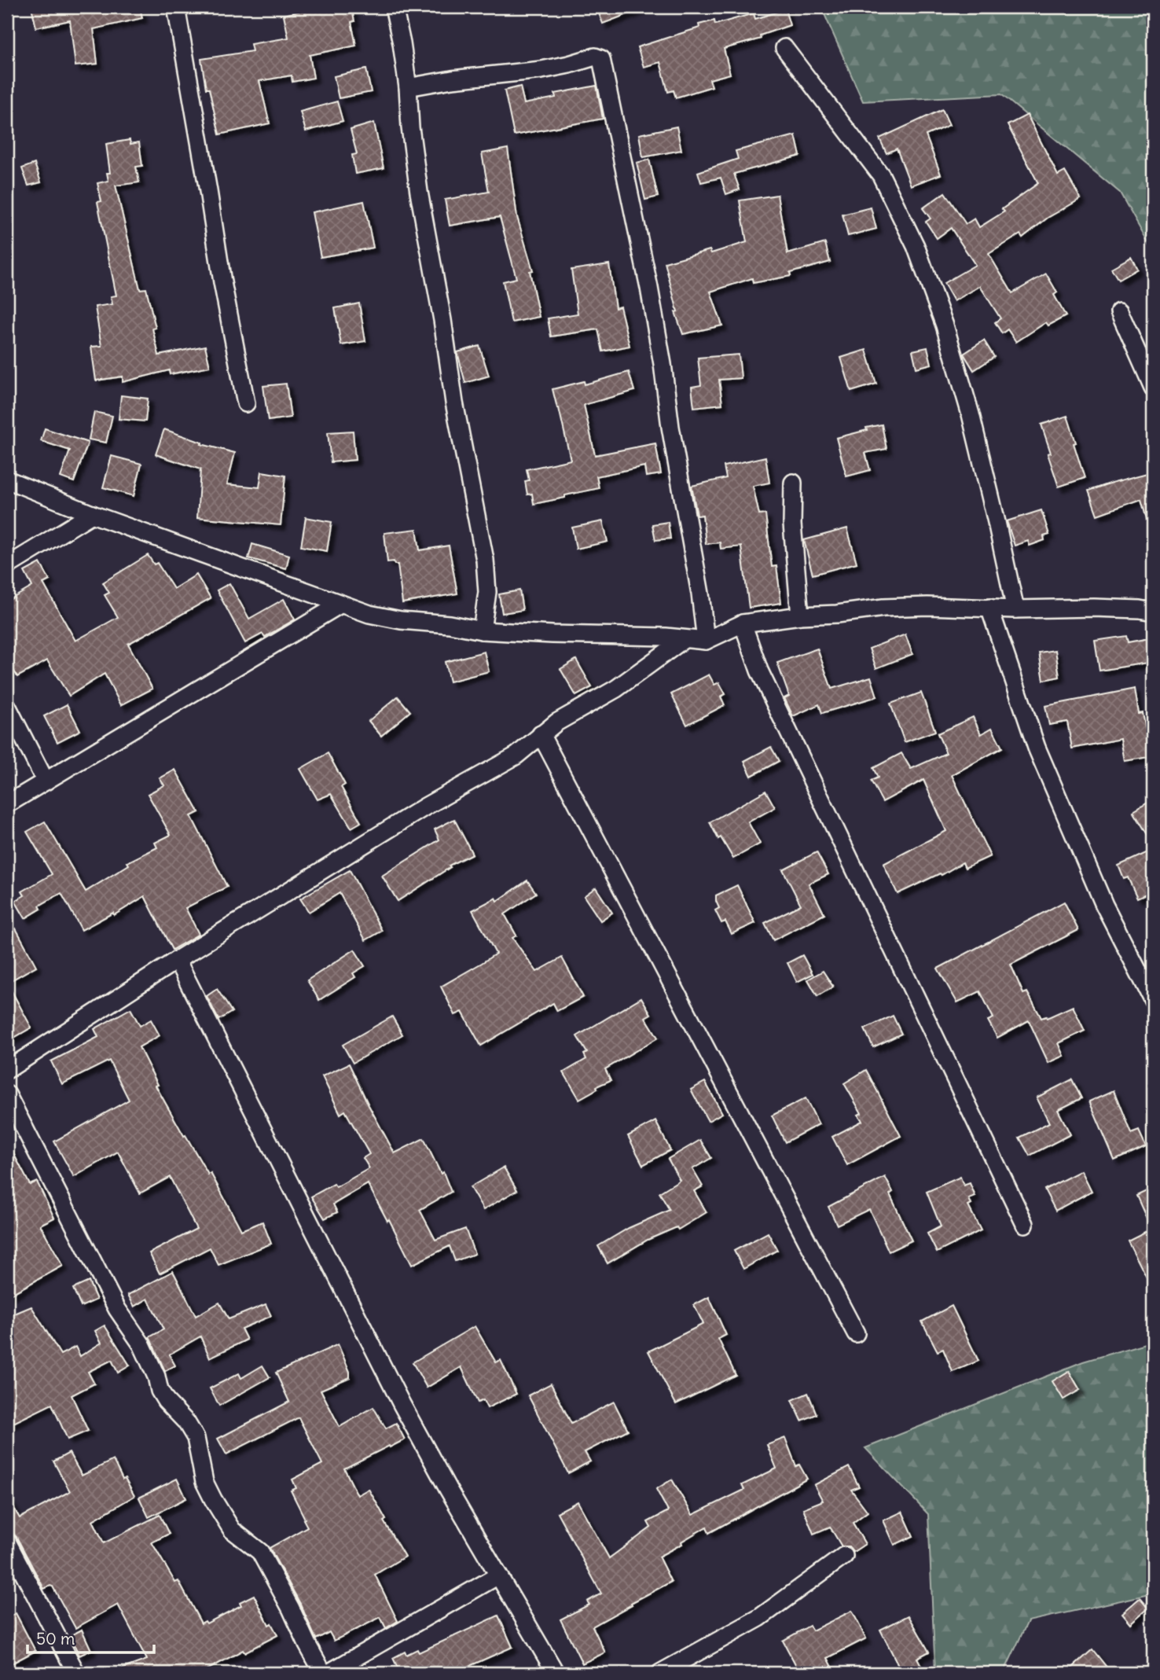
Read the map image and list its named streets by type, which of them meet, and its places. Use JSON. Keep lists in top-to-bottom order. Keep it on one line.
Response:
{"scale_bar":"50 m"}
